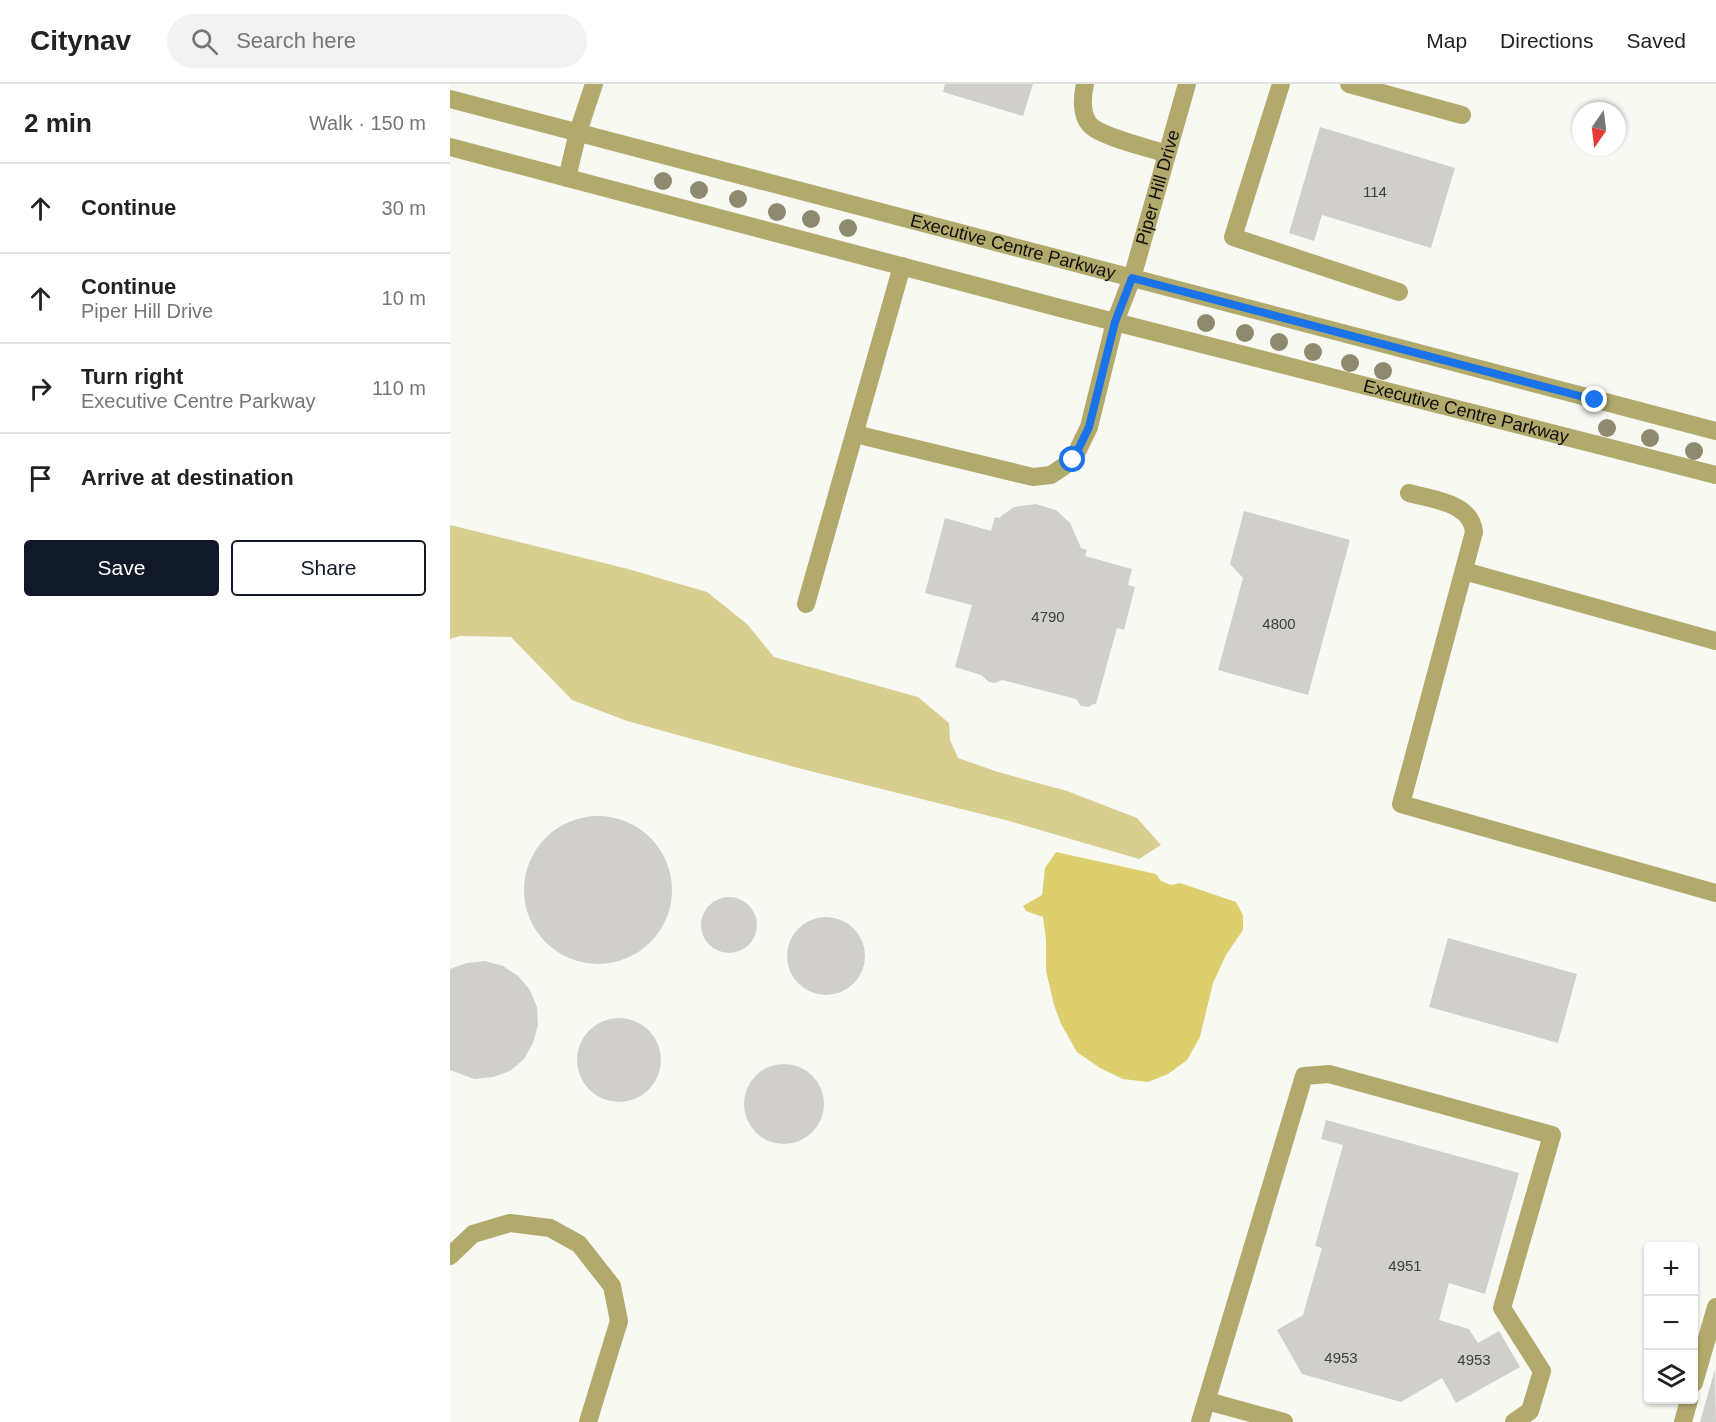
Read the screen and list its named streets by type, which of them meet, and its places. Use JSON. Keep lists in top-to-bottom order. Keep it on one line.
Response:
{"streets":{"street":["Piper Hill Drive","Executive Centre Parkway"]},"crossings":[["Piper Hill Drive","Executive Centre Parkway"]],"house_numbers":["114","4790","4800","4951","4953","4953"],"north":"bottom","page":{"header":"Citynav","search":"Search here","nav":["Map","Directions","Saved"],"heading":["2 min","Walk · 150 m"],"list":[["Continue","30 m"],["Continue","Piper Hill Drive","10 m"],["Turn right","Executive Centre Parkway","110 m"],"Arrive at destination"],"buttons":["Save","Share"],"map_buttons":["+","−"]}}
